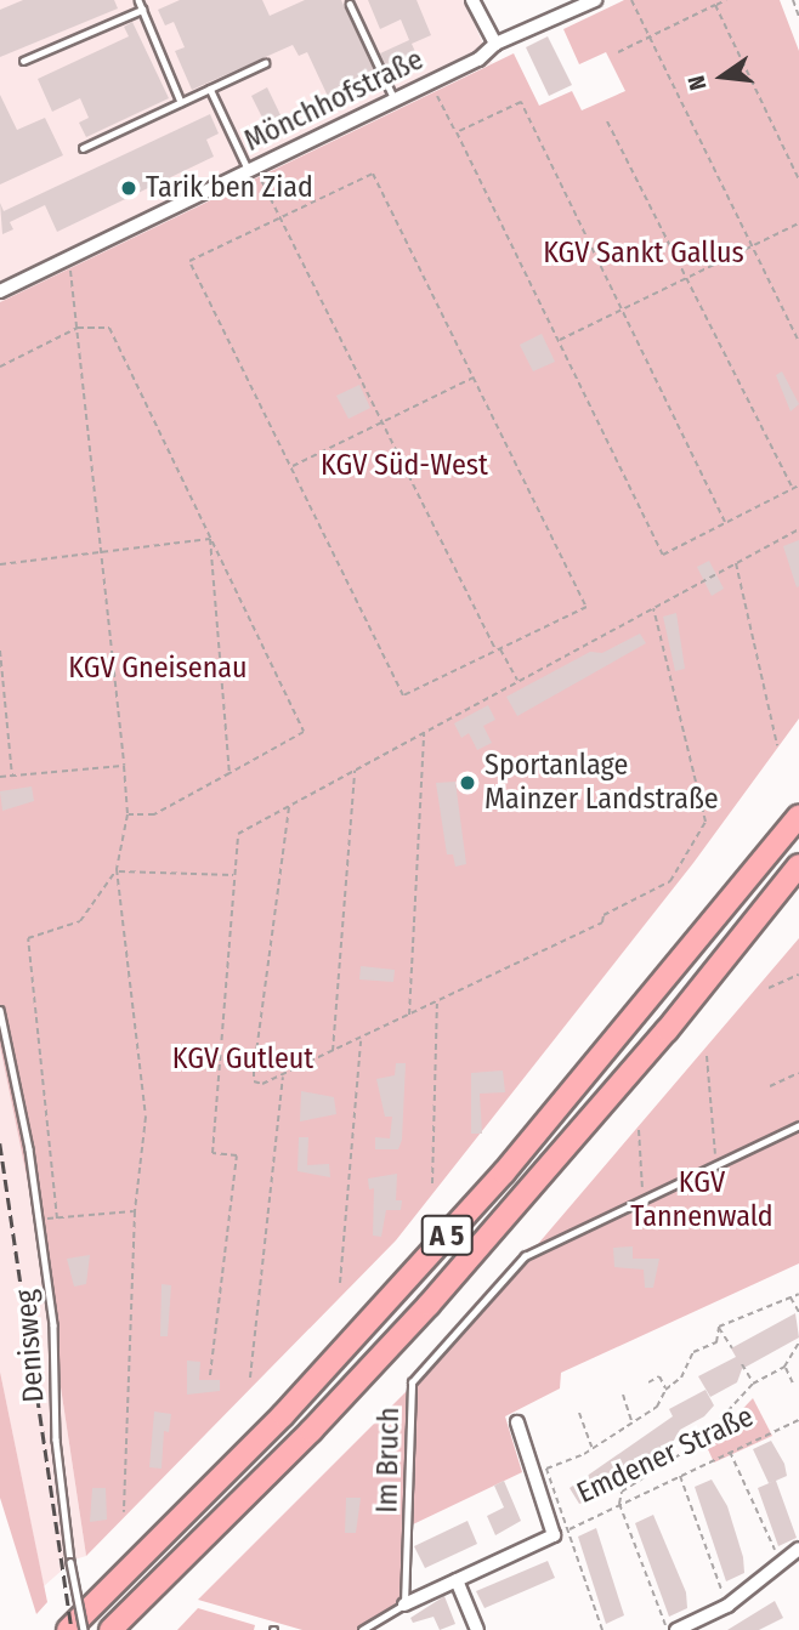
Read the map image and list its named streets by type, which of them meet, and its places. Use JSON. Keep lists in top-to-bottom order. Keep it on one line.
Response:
{"streets":{"highway":["A 5"],"street":["Mönchhofstraße","Emdener Straße"],"lane":["Denisweg","Im Bruch"]},"crossings":[["Emdener Straße","Im Bruch"]],"parks":["KGV Sankt Gallus","KGV Süd-West","KGV Gneisenau","KGV Gutleut","KGV Tannenwald"],"places":["Tarik ben Ziad","Sportanlage Mainzer Landstraße"],"north":"left"}
